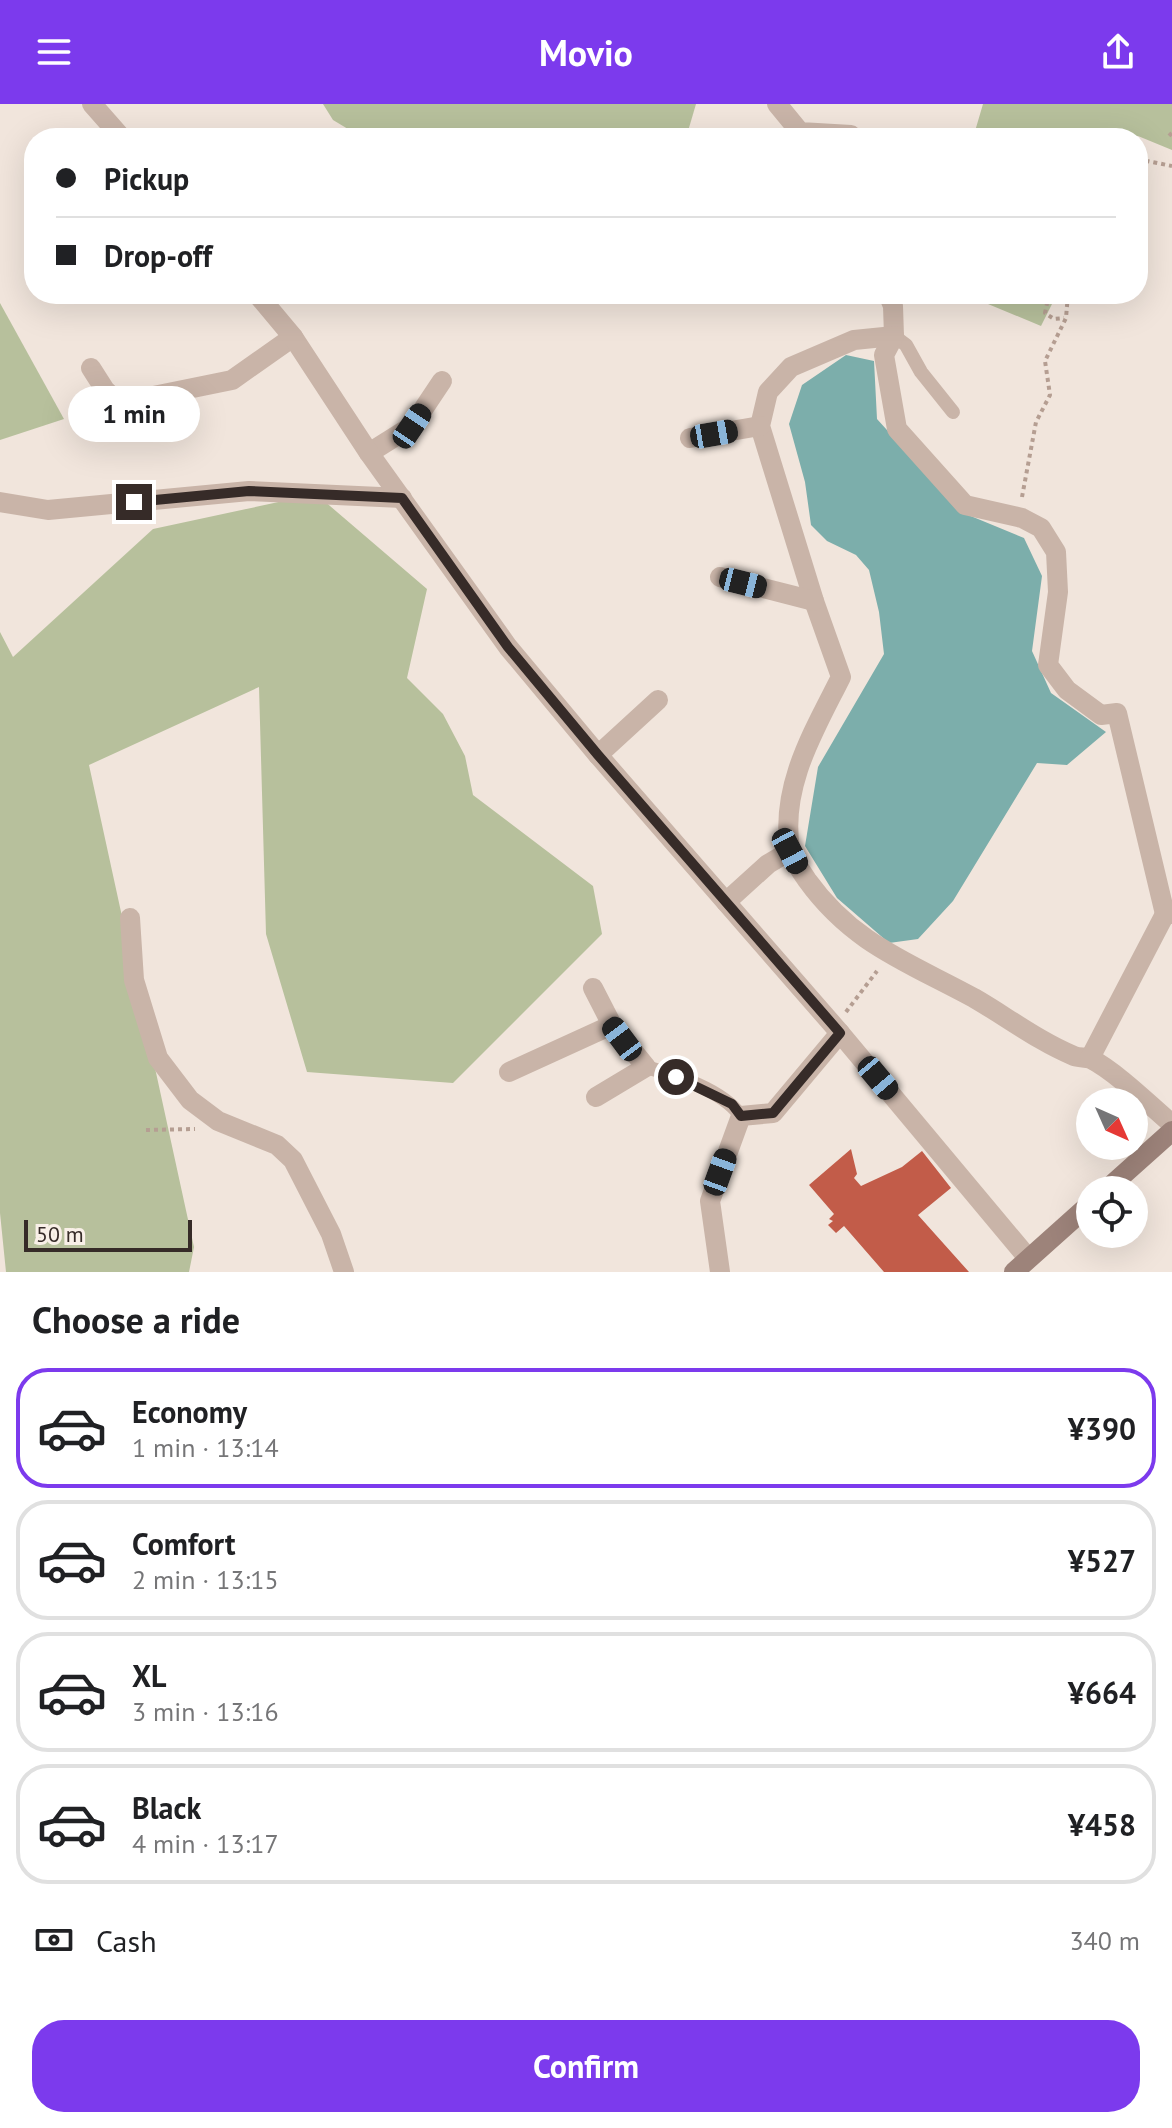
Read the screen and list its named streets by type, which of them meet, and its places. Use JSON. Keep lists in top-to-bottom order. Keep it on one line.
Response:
{"scale_bar":"50 m","north":"bottom right","page":{"header":"Movio","banner":["Pickup","Drop-off"],"bubble":"1 min","scale":"50 m","heading":"Choose a ride","list":[{"name":"Economy","note":"1 min · 13:14","value":"¥390"},{"name":"Comfort","note":"2 min · 13:15","value":"¥527"},{"name":"XL","note":"3 min · 13:16","value":"¥664"},{"name":"Black","note":"4 min · 13:17","value":"¥458"}],"pay":["Cash","340 m"],"buttons":"Confirm"}}
